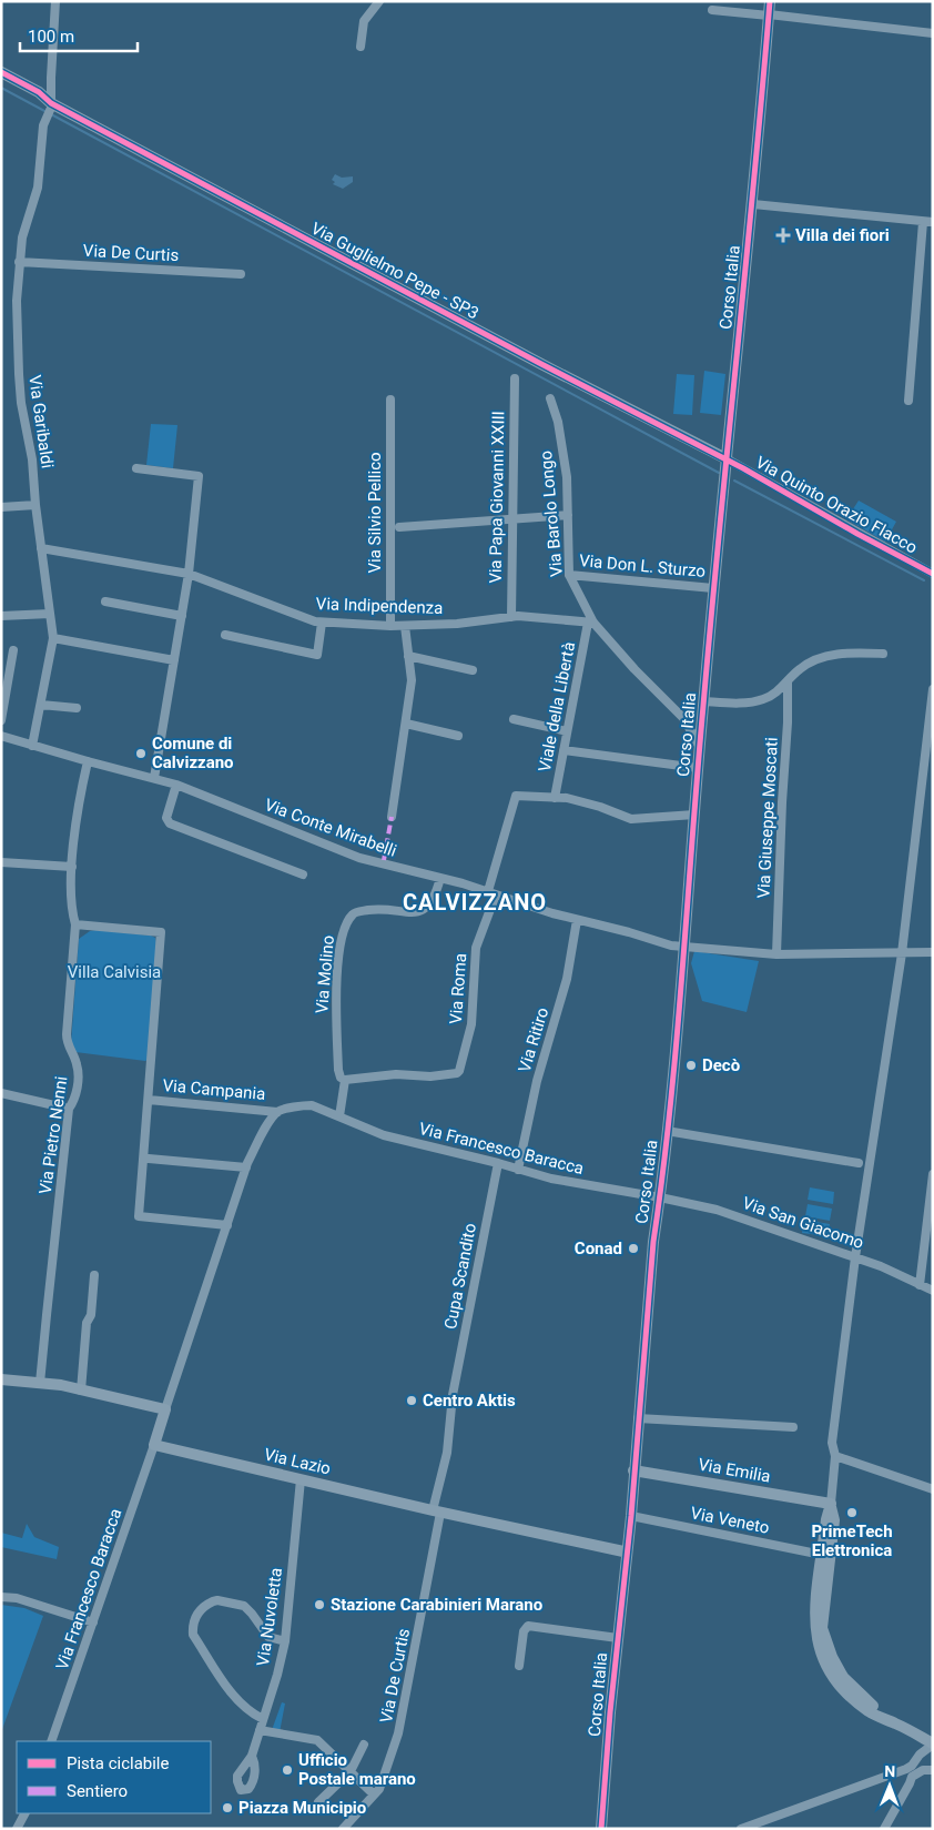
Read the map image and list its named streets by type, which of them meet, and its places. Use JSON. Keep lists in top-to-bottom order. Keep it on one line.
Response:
{"streets":{"street":["Via De Curtis","Via Guglielmo Pepe - SP3","Corso Italia","Via Garibaldi","Via Papa Giovanni XXIII","Via Quinto Orazio Flacco","Via Silvio Pellico","Via Barolo Longo","Via Don L. Sturzo","Via Indipendenza","Viale della Libertà","Via Giuseppe Moscati","Via Conte Mirabelli","Via Molino","Via Roma","Via Ritiro","Via Campania","Via Pietro Nenni","Via Francesco Baracca","Via San Giacomo","Cupa Scandito","Via Lazio","Via Emilia","Via Veneto","Via Nuvoletta"]},"crossings":[["Via De Curtis","Via Garibaldi"],["Via De Curtis","Cupa Scandito"],["Via De Curtis","Via Lazio"],["Via Guglielmo Pepe - SP3","Corso Italia"],["Via Guglielmo Pepe - SP3","Via Garibaldi"],["Via Guglielmo Pepe - SP3","Via Quinto Orazio Flacco"],["Corso Italia","Via Quinto Orazio Flacco"],["Corso Italia","Via Barolo Longo"],["Corso Italia","Via Don L. Sturzo"],["Corso Italia","Via Conte Mirabelli"],["Corso Italia","Via Francesco Baracca"],["Corso Italia","Via San Giacomo"],["Corso Italia","Via Lazio"],["Corso Italia","Via Emilia"],["Corso Italia","Via Veneto"],["Via Garibaldi","Via Indipendenza"],["Via Garibaldi","Via Conte Mirabelli"],["Via Papa Giovanni XXIII","Via Indipendenza"],["Via Silvio Pellico","Via Indipendenza"],["Via Barolo Longo","Via Don L. Sturzo"],["Via Barolo Longo","Via Indipendenza"],["Via Barolo Longo","Viale della Libertà"],["Via Indipendenza","Viale della Libertà"],["Via Giuseppe Moscati","Via Conte Mirabelli"],["Via Conte Mirabelli","Via Molino"],["Via Conte Mirabelli","Via Roma"],["Via Conte Mirabelli","Via Ritiro"],["Via Conte Mirabelli","Via Pietro Nenni"],["Via Molino","Via Roma"],["Via Ritiro","Via Francesco Baracca"],["Via Campania","Via Francesco Baracca"],["Via Francesco Baracca","Via San Giacomo"],["Via Francesco Baracca","Cupa Scandito"],["Via Francesco Baracca","Via Lazio"],["Cupa Scandito","Via Lazio"],["Via Lazio","Via Nuvoletta"]],"districts":["CALVIZZANO"],"parks":["Villa Calvisia"],"places":{"health":["Villa dei fiori"],"other":["Comune di Calvizzano","Decò","Conad","Centro Aktis","PrimeTech Elettronica","Stazione Carabinieri Marano","Ufficio Postale marano","Piazza Municipio"]},"legend":["Pista ciclabile","Sentiero"],"scale_bar":"100 m","north":"top"}
